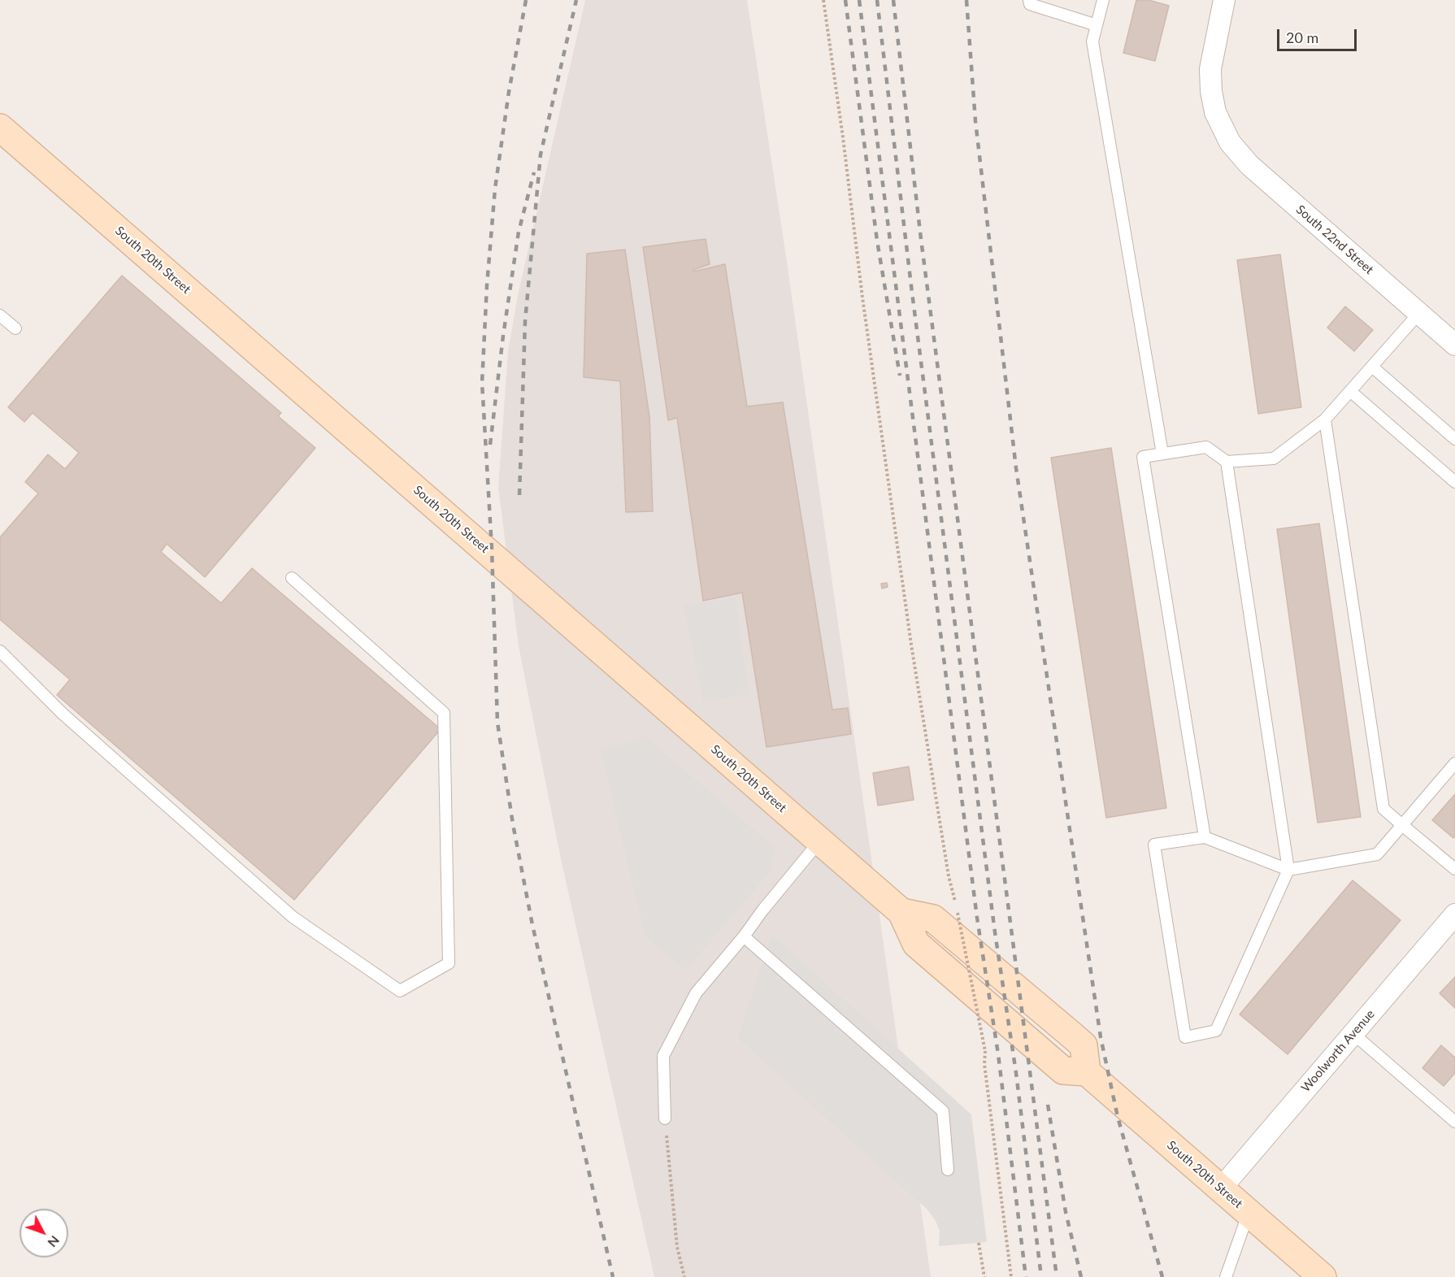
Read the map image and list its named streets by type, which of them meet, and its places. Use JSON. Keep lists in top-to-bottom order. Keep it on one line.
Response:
{"streets":{"street":["South 22nd Street","South 20th Street","Woolworth Avenue"]},"crossings":[["South 20th Street","Woolworth Avenue"]],"scale_bar":"20 m","north":"bottom right"}
